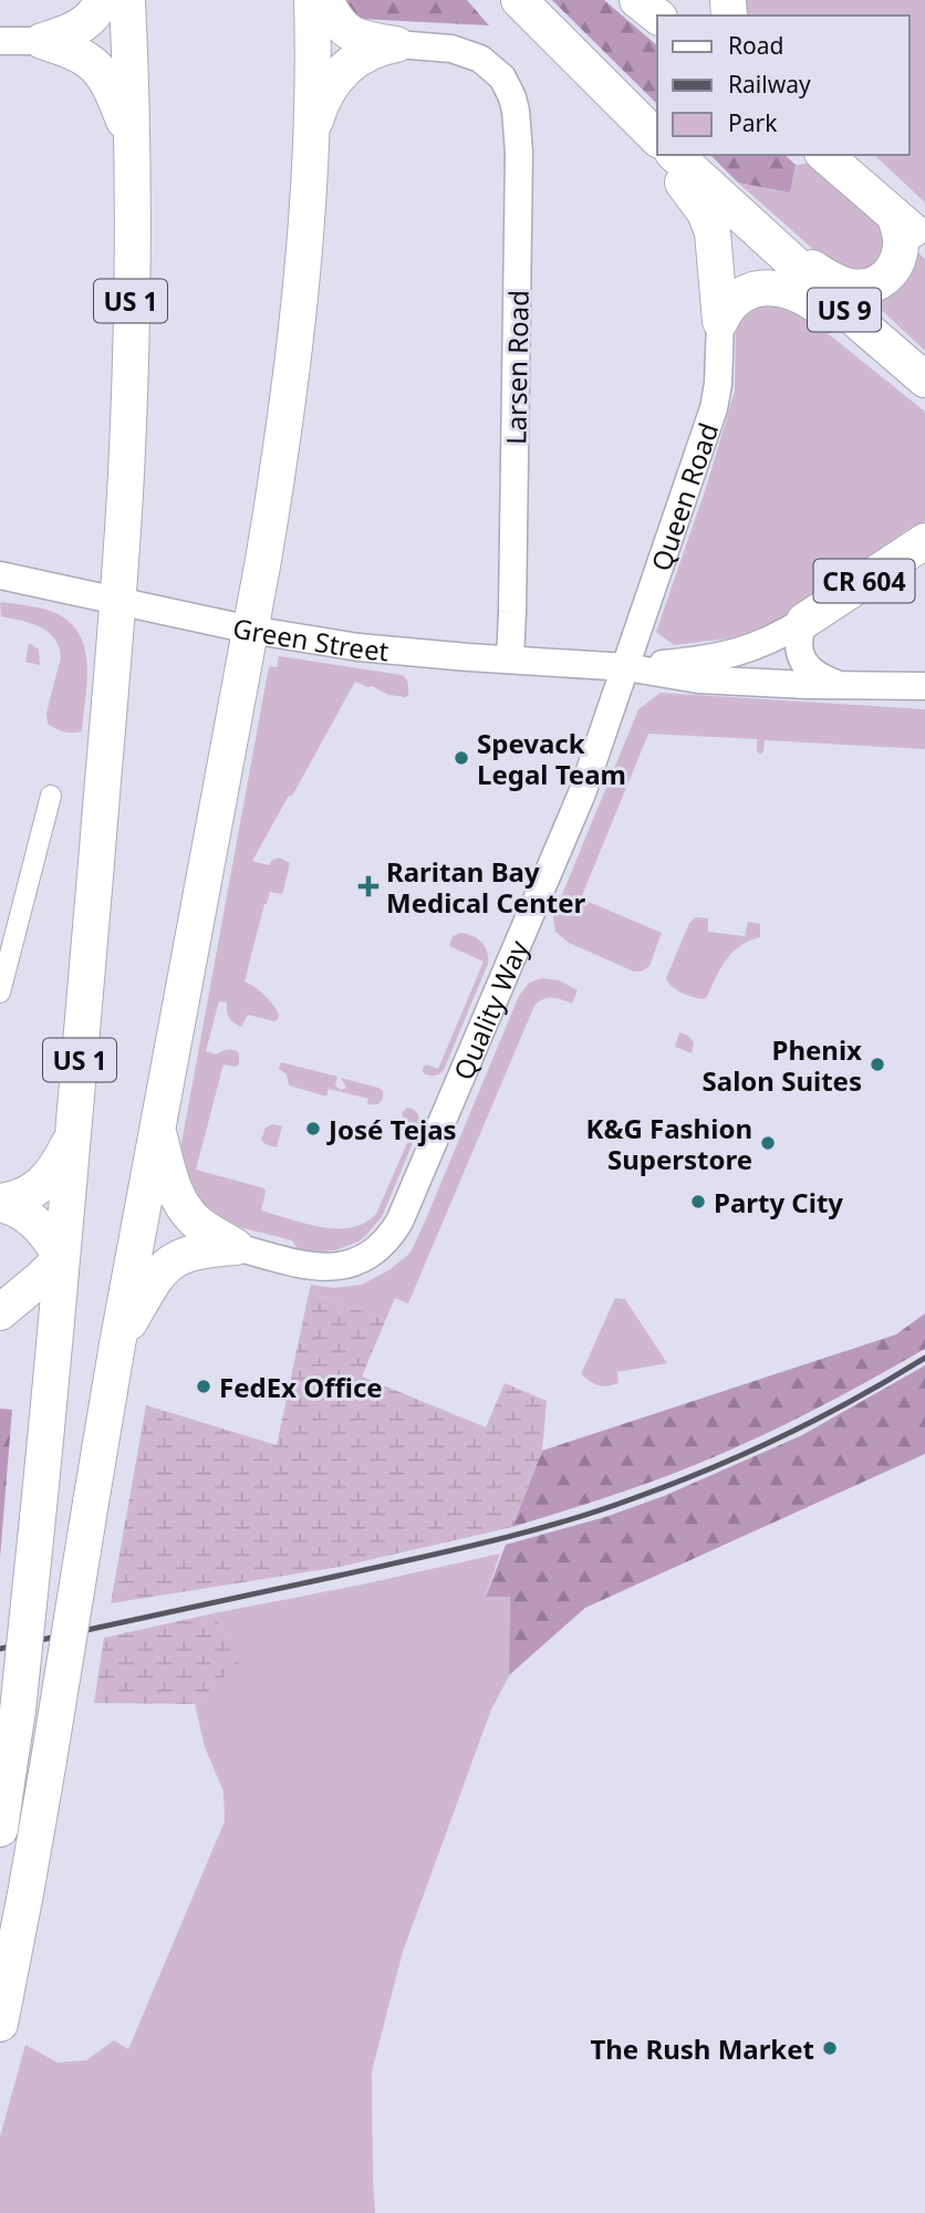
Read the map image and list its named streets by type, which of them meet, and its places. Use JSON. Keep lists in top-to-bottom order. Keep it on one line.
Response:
{"streets":{"highway":["US 1","US 9","CR 604"],"street":["Larsen Road","Queen Road","Green Street","Quality Way"]},"crossings":[["US 1","Green Street"],["Larsen Road","Green Street"],["Queen Road","Green Street"],["Queen Road","Quality Way"],["CR 604","Green Street"],["Green Street","Quality Way"]],"places":{"other":["Spevack Legal Team","Phenix Salon Suites","José Tejas","K&G Fashion Superstore","Party City","FedEx Office","The Rush Market"],"health":["Raritan Bay Medical Center"]},"legend":["Road","Railway","Park"]}
